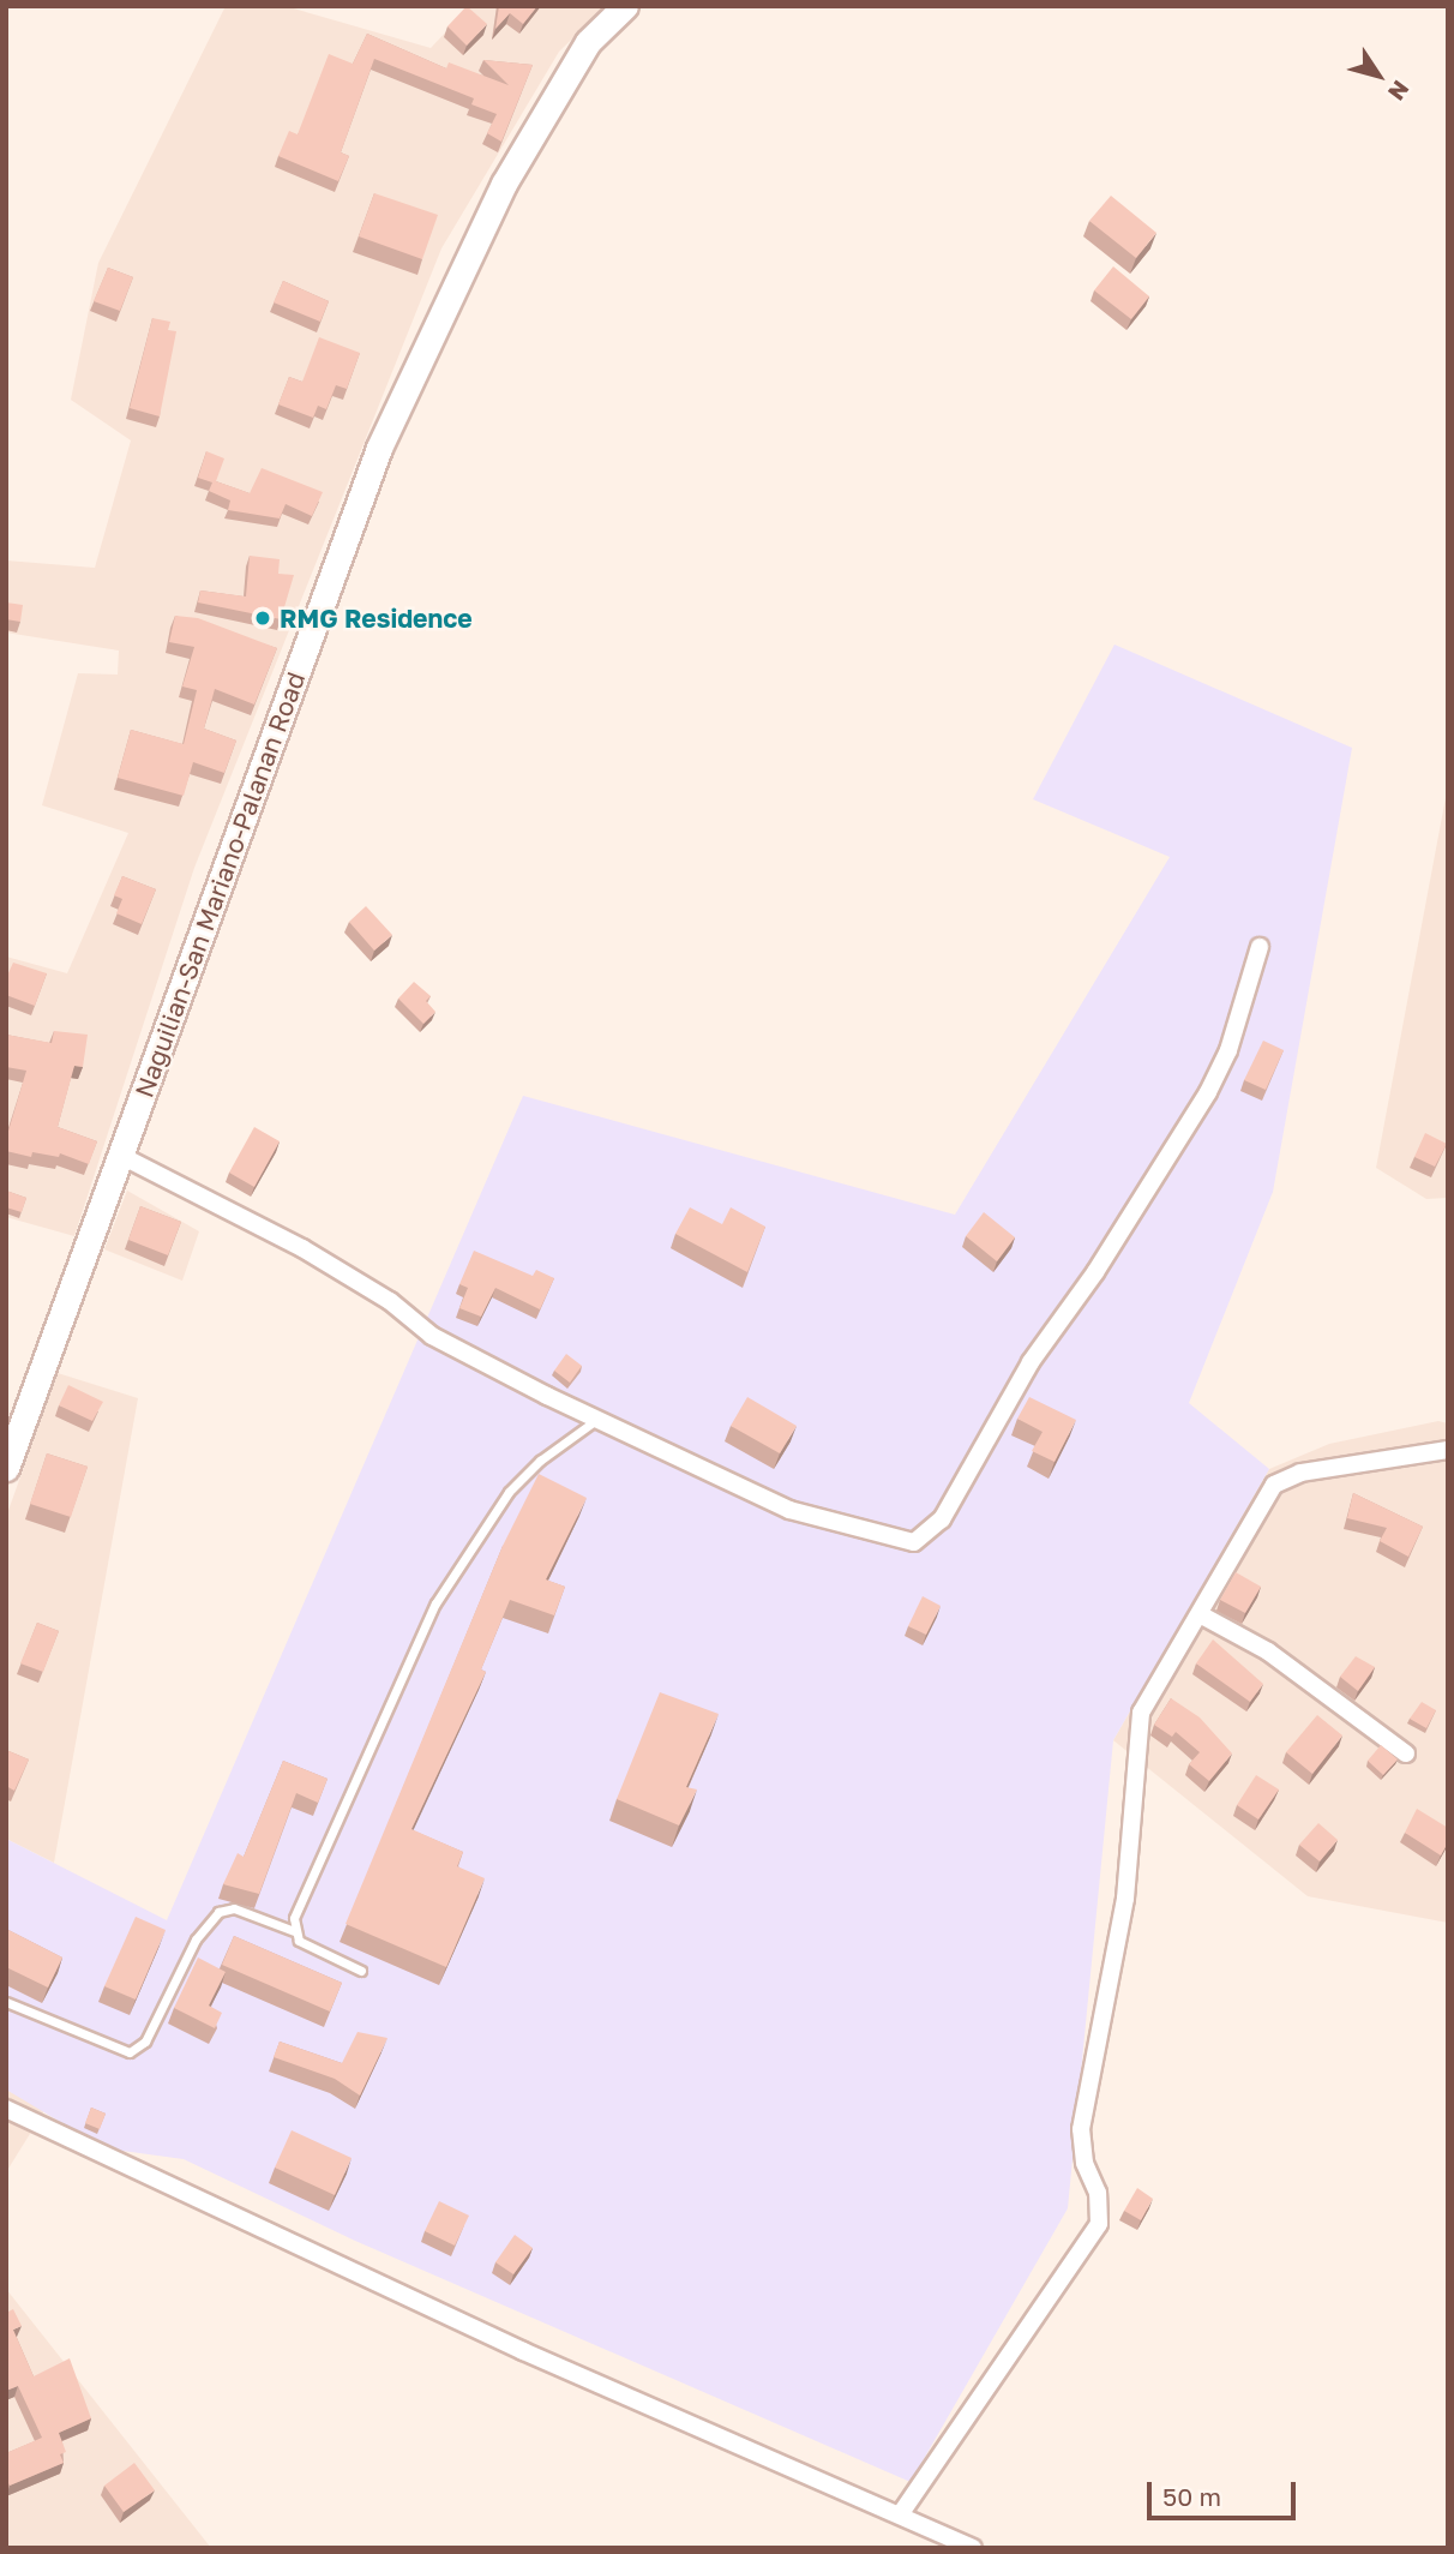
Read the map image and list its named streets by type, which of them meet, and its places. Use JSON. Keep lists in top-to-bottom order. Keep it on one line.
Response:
{"streets":{"main road":["Naguilian-San Mariano-Palanan Road"]},"places":["RMG Residence"],"scale_bar":"50 m","north":"bottom right"}
